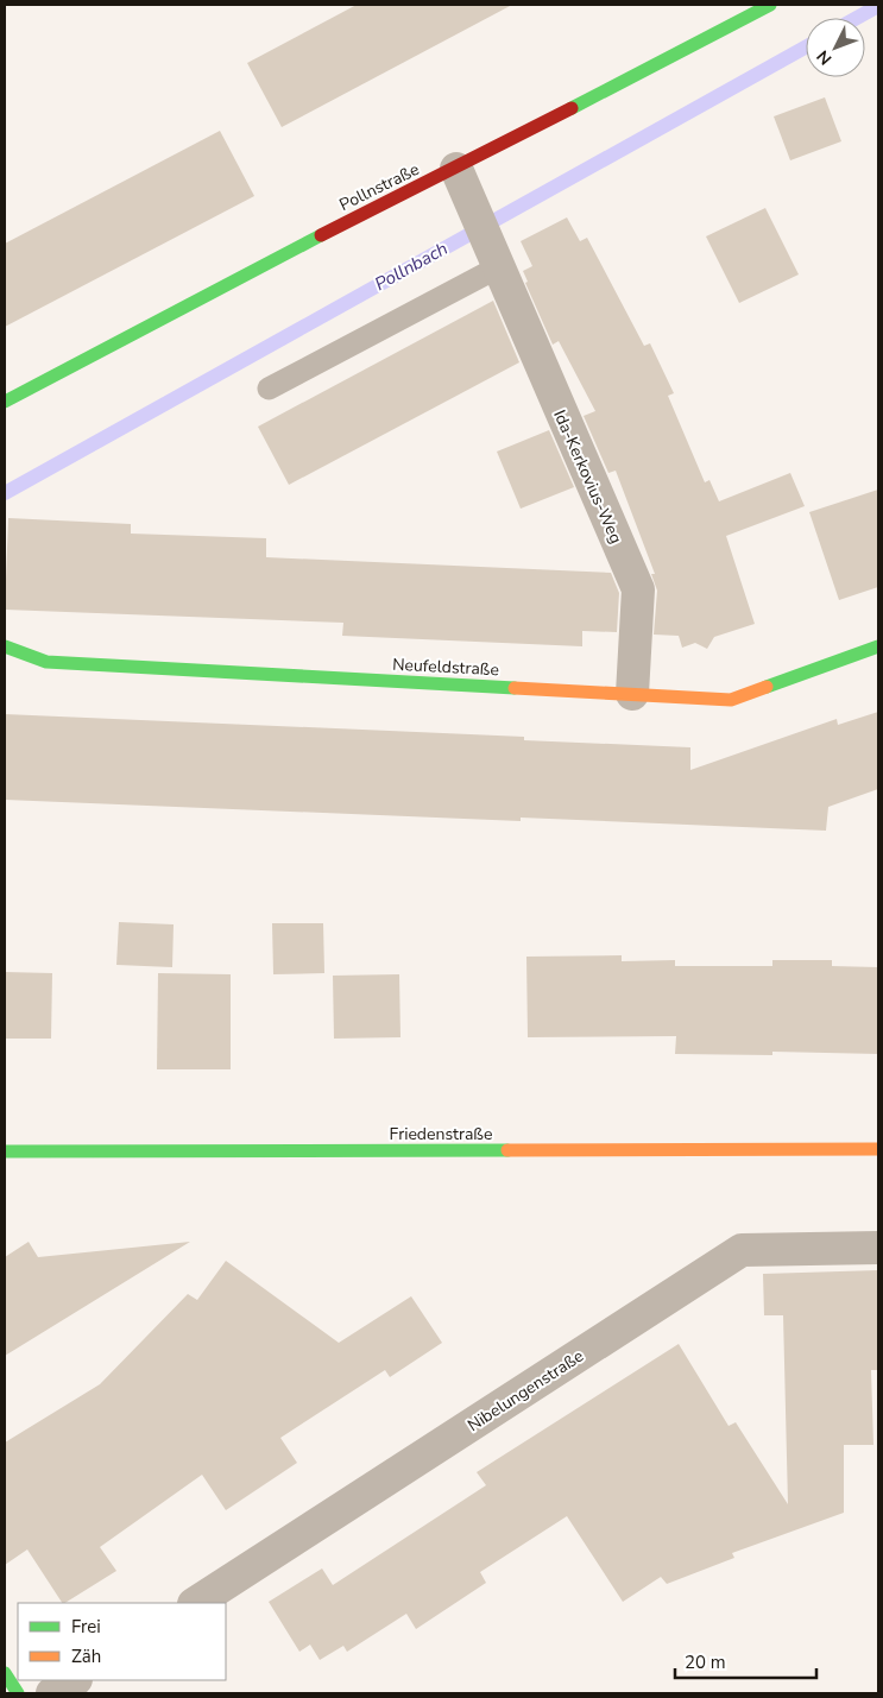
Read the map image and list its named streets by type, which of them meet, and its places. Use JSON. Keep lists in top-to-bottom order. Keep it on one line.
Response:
{"streets":{"street":["Pollnstraße","Ida-Kerkovius-Weg","Neufeldstraße","Friedenstraße","Nibelungenstraße"]},"crossings":[["Pollnstraße","Ida-Kerkovius-Weg"],["Ida-Kerkovius-Weg","Neufeldstraße"]],"water":["Pollnbach"],"legend":["Frei","Zäh"],"scale_bar":"20 m","north":"bottom left"}
